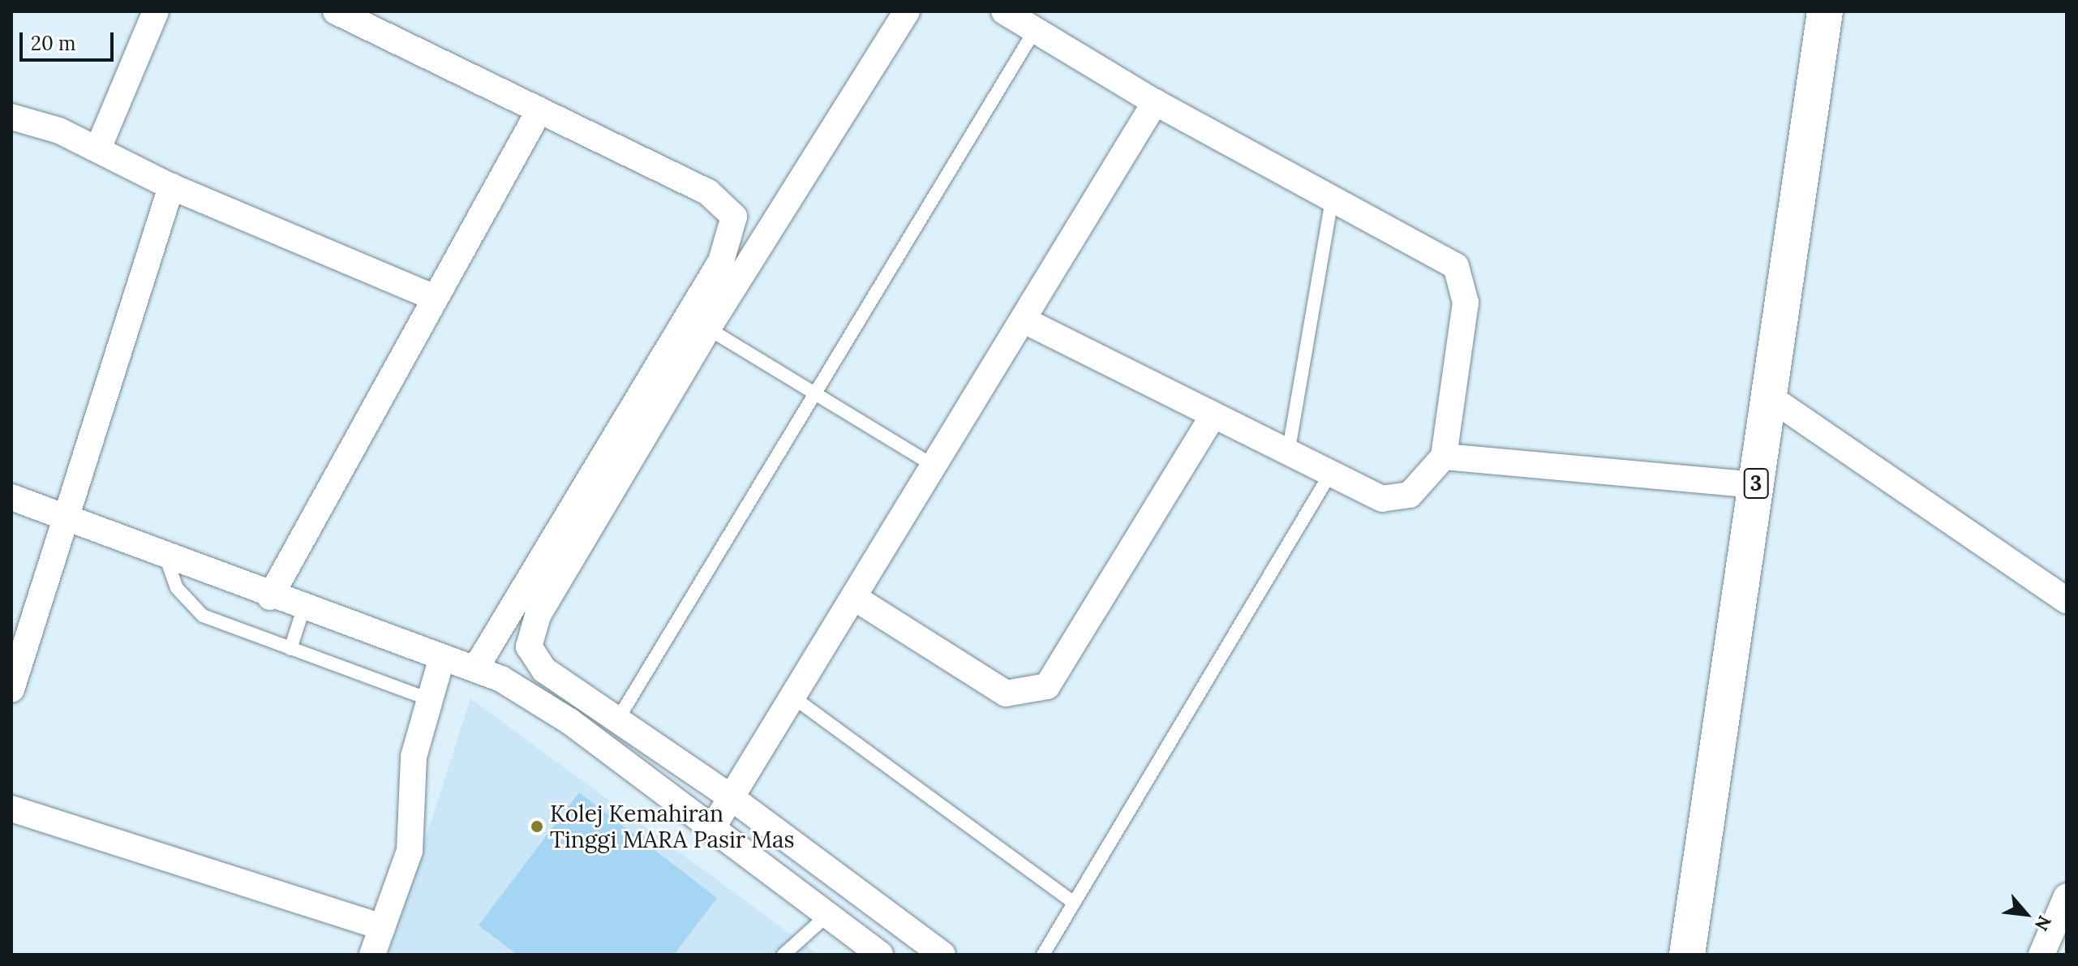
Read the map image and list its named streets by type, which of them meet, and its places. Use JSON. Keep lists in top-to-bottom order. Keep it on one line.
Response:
{"streets":{"highway":["3"]},"places":["Kolej Kemahiran Tinggi MARA Pasir Mas"],"scale_bar":"20 m","north":"bottom right"}
